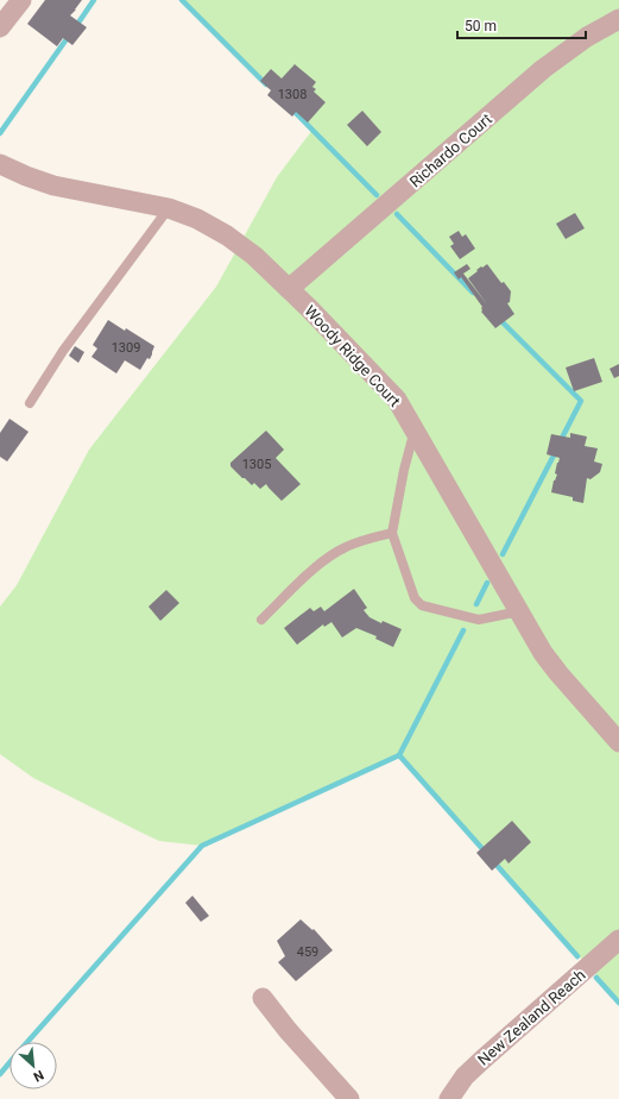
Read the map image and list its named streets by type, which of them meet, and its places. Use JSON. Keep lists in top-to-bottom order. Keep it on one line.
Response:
{"streets":{"street":["Richardo Court","Woody Ridge Court","New Zealand Reach"]},"crossings":[["Richardo Court","Woody Ridge Court"]],"house_numbers":["1308","1309","1305","459"],"scale_bar":"50 m","north":"bottom right"}
